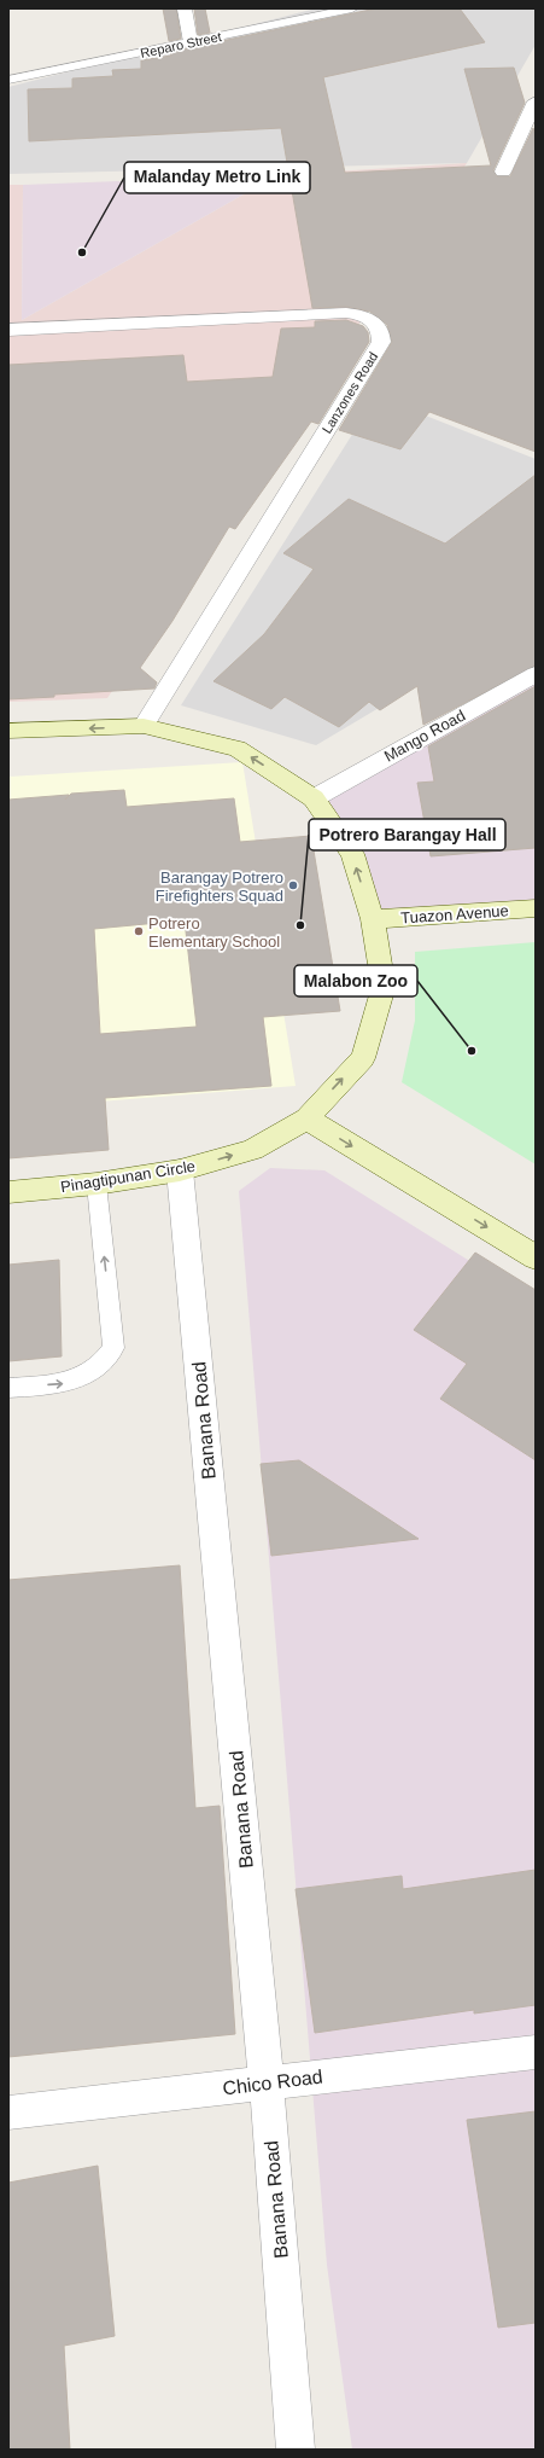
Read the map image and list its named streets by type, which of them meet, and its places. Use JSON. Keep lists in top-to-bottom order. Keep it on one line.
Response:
{"streets":{"main road":["Tuazon Avenue","Pinagtipunan Circle"],"street":["Lanzones Road","Mango Road","Banana Road","Chico Road"],"lane":["Reparo Street"]},"crossings":[["Lanzones Road","Pinagtipunan Circle"],["Mango Road","Pinagtipunan Circle"],["Tuazon Avenue","Pinagtipunan Circle"],["Pinagtipunan Circle","Banana Road"],["Banana Road","Chico Road"]],"places":["Malanday Metro Link","Barangay Potrero Firefighters Squad","Potrero Barangay Hall","Potrero Elementary School","Malabon Zoo"]}
